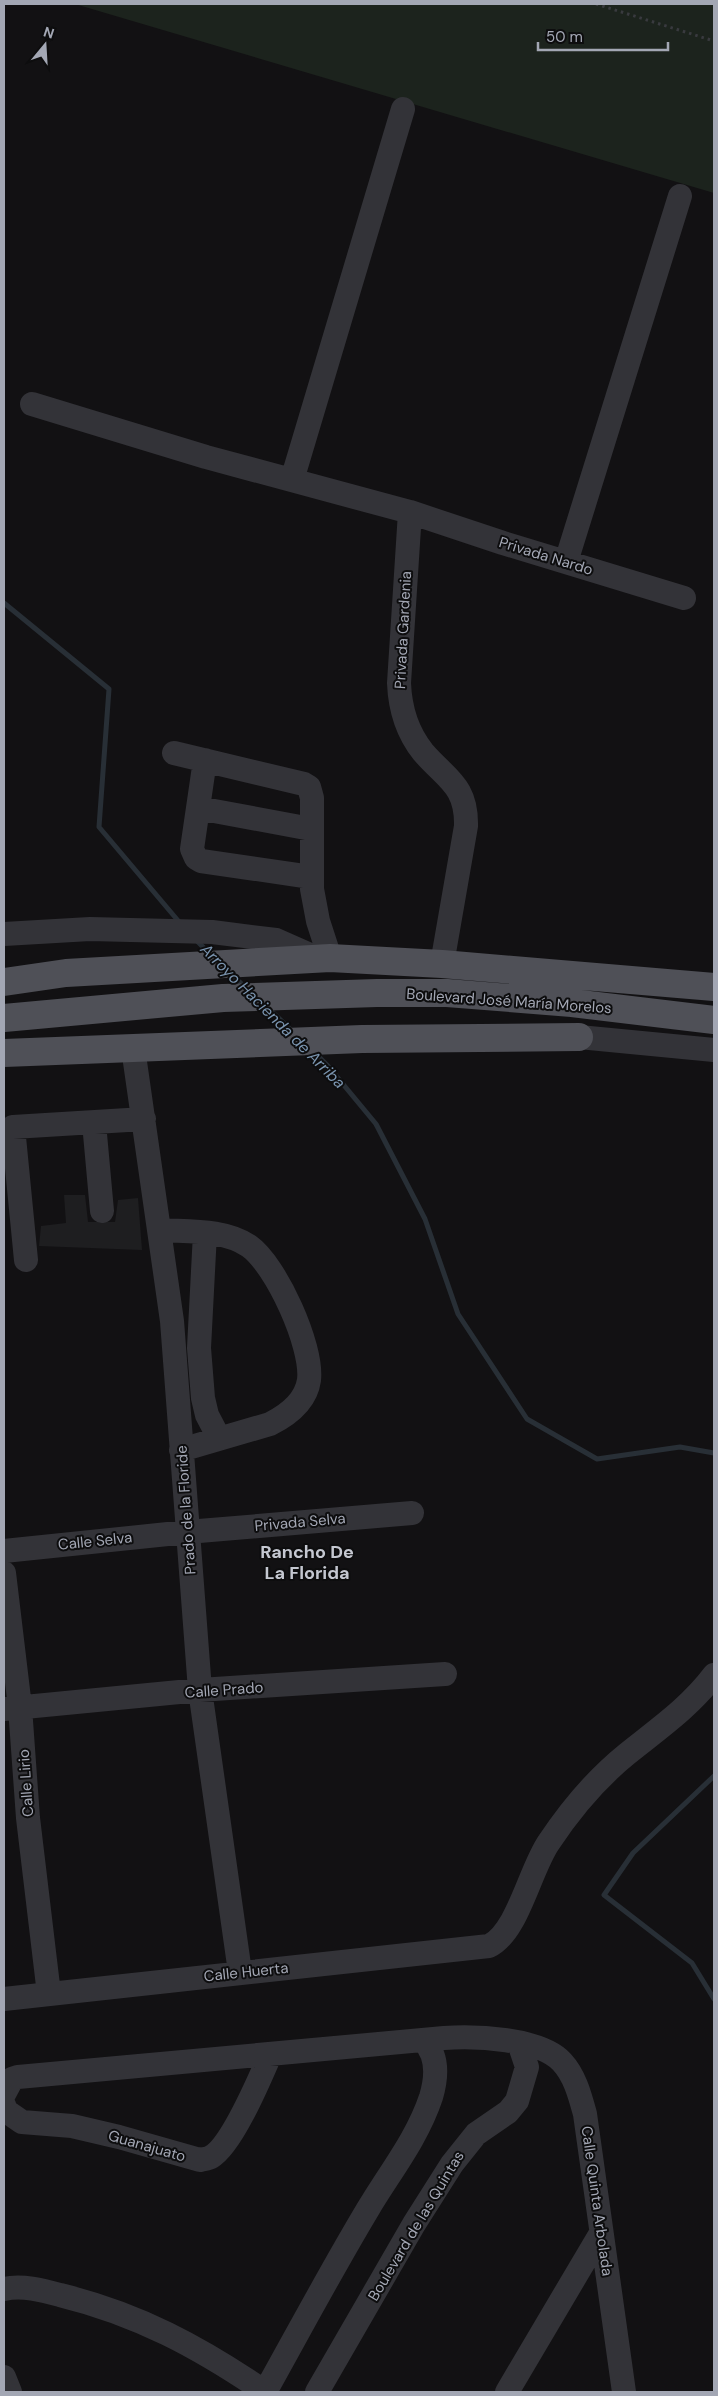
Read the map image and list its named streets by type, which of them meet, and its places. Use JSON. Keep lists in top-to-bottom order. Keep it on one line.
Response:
{"streets":{"main road":["Boulevard José María Morelos"],"street":["Privada Nardo","Privada Gardenia","Prado de la Floride","Privada Selva","Calle Selva","Calle Prado","Calle Lirio","Calle Huerta","Guanajuato","Calle Quinta Arbolada","Boulevard de las Quintas"]},"crossings":[["Privada Nardo","Privada Gardenia"],["Privada Gardenia","Boulevard José María Morelos"],["Prado de la Floride","Privada Selva"],["Prado de la Floride","Calle Selva"],["Prado de la Floride","Calle Prado"],["Prado de la Floride","Calle Huerta"],["Privada Selva","Calle Selva"],["Calle Prado","Calle Lirio"],["Calle Lirio","Calle Huerta"],["Calle Quinta Arbolada","Boulevard de las Quintas"]],"districts":["Rancho De La Florida"],"water":["Arroyo Hacienda de Arriba"],"scale_bar":"50 m","north":"top"}
